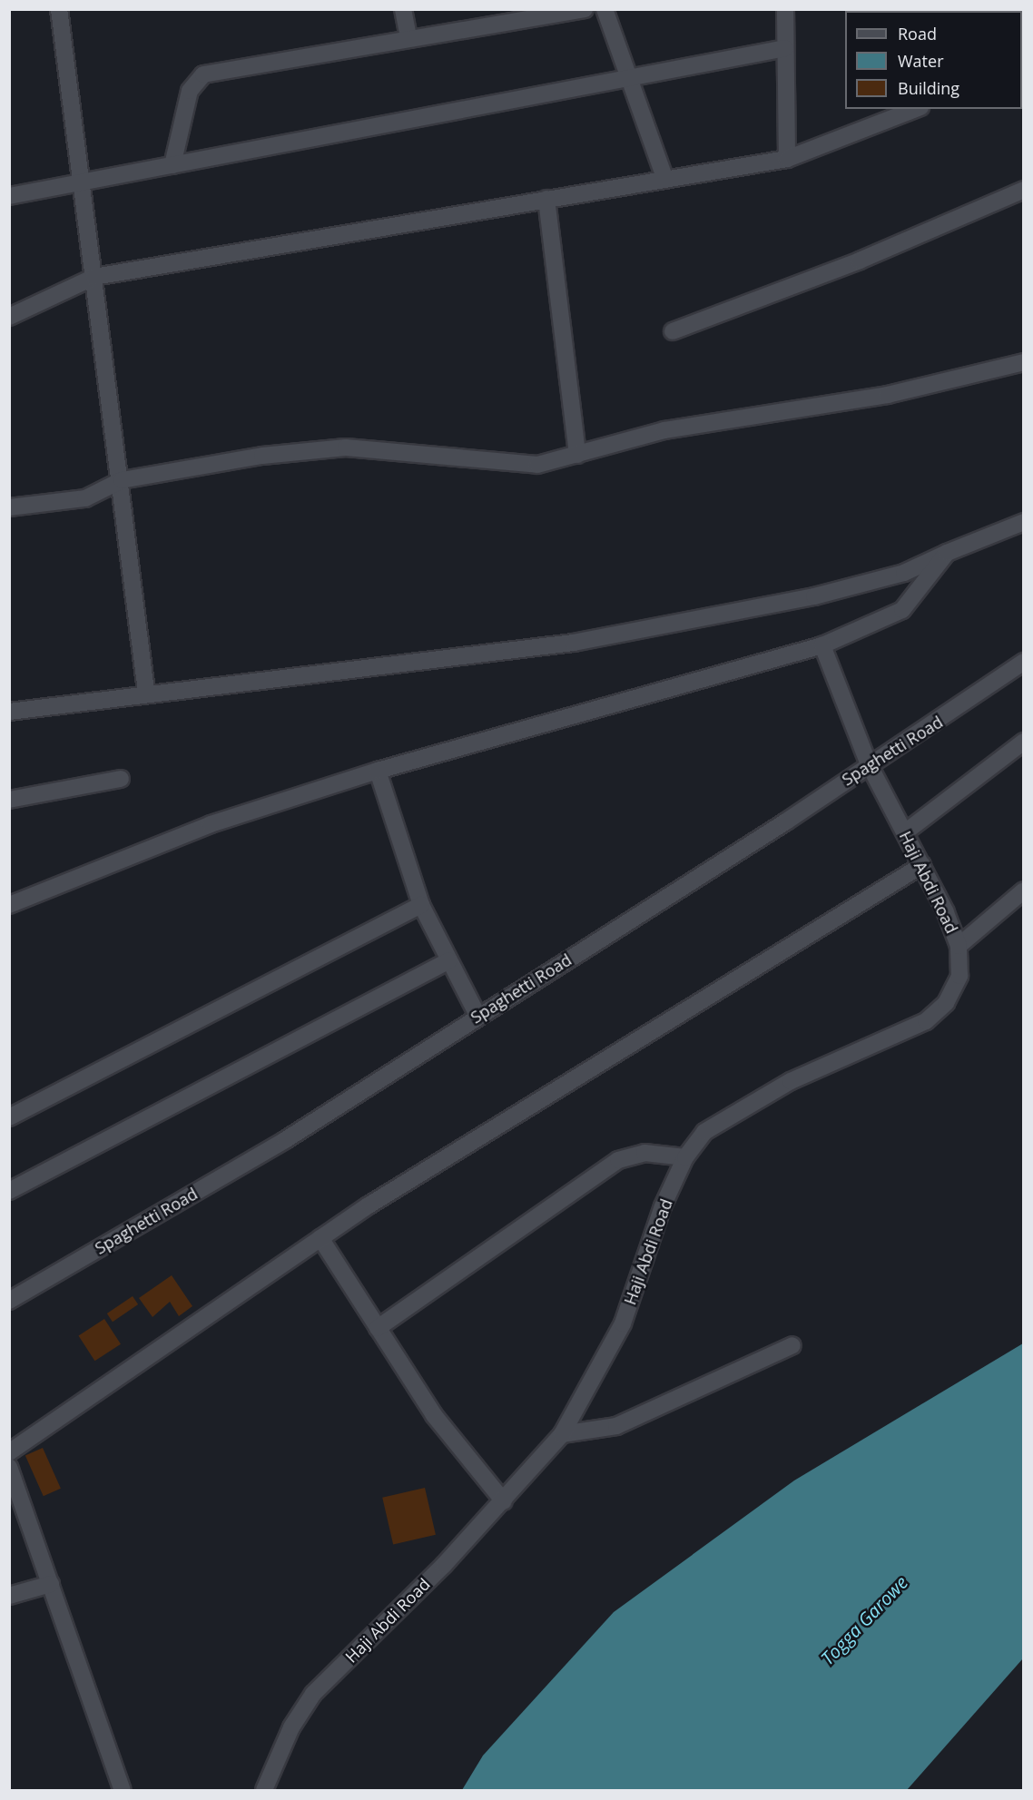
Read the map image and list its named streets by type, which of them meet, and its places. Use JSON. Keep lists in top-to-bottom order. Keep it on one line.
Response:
{"streets":{"street":["Spaghetti Road","Haji Abdi Road"]},"crossings":[["Spaghetti Road","Haji Abdi Road"]],"water":["Togga Garowe"],"legend":["Road","Water","Building"]}
